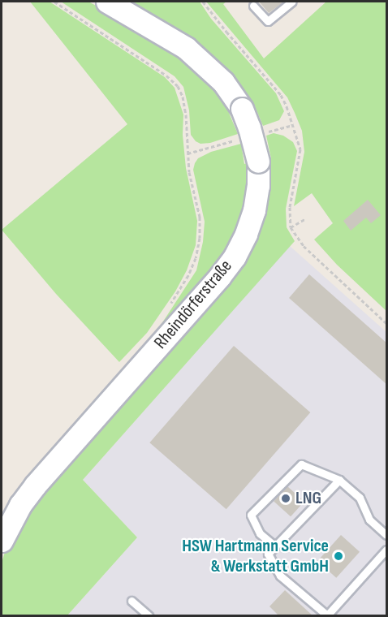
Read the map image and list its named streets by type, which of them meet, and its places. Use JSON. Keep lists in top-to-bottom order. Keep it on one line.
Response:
{"streets":{"main road":["Rheindörferstraße"]},"places":["LNG","HSW Hartmann Service & Werkstatt GmbH"]}
